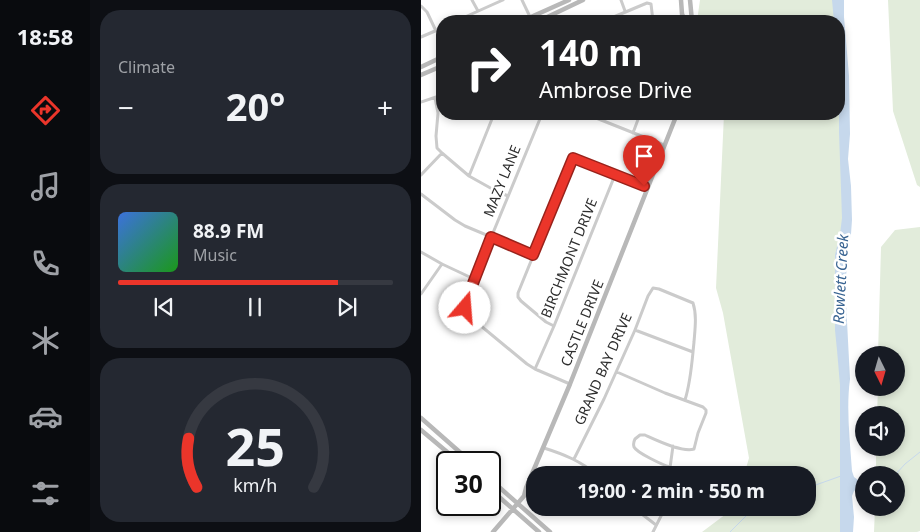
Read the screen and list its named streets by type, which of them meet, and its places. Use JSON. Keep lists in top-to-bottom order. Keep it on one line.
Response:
{"streets":{"street":["MAZY LANE","BIRCHMONT DRIVE","CASTLE DRIVE","GRAND BAY DRIVE"]},"crossings":[["MAZY LANE","BIRCHMONT DRIVE"]],"water":["Rowlett Creek"],"north":"bottom","page":{"tabs":"18:58","tile":"Climate","turn":["140 m","Ambrose Drive"],"heat":["−","20°","+"],"song":["88.9 FM","Music"],"limit":"30","trip":"19:00 · 2 min · 550 m","gauge":["25","km/h"]}}
